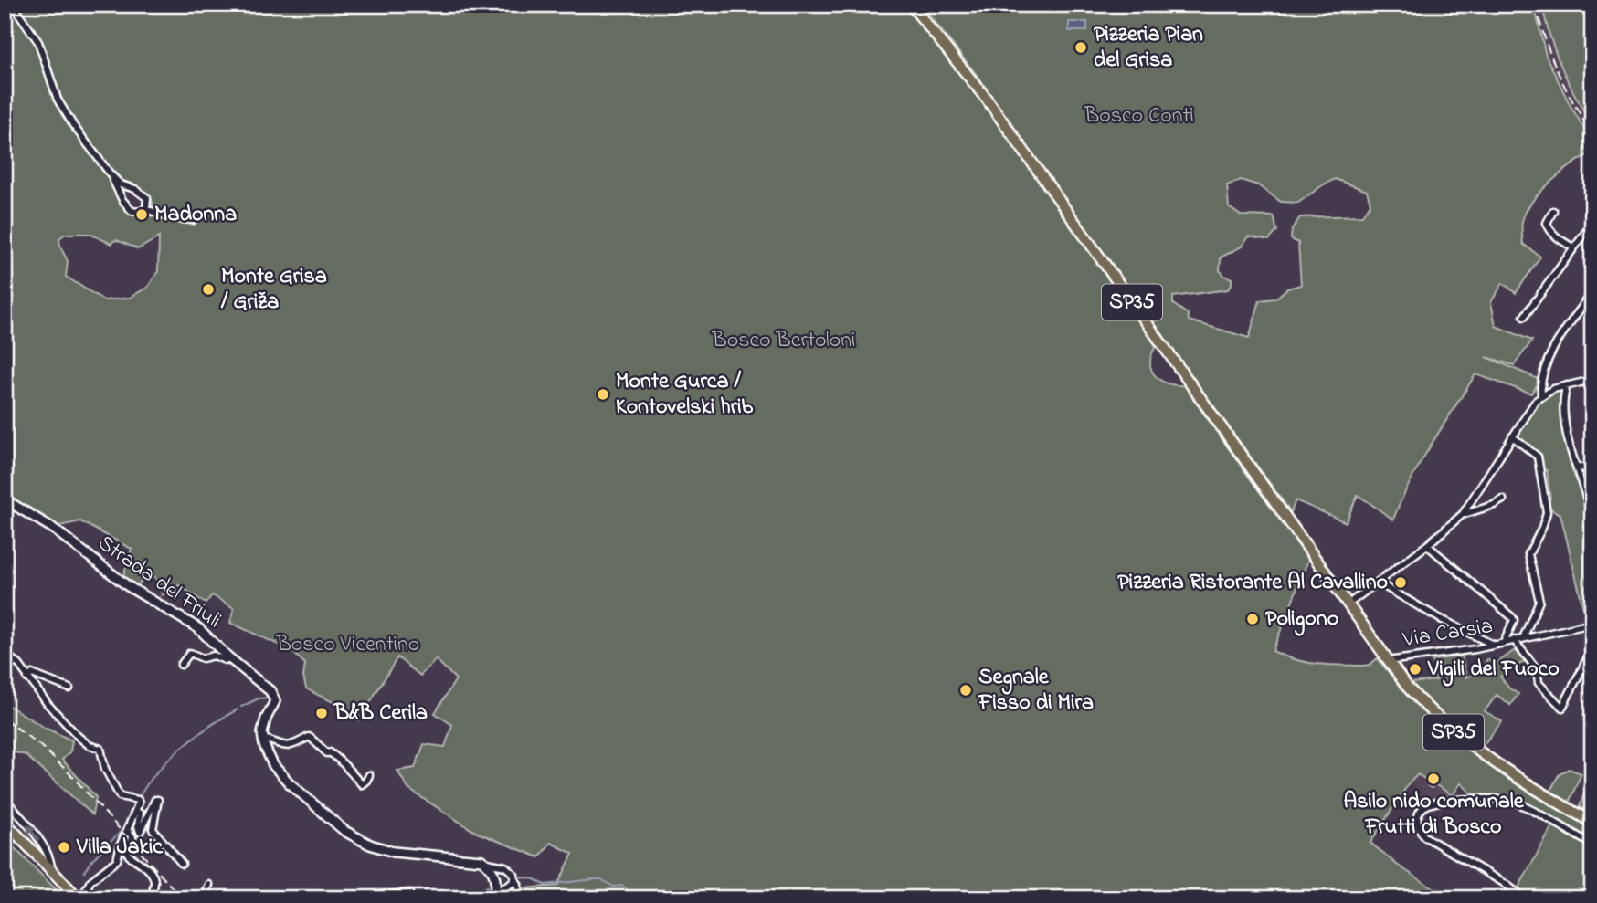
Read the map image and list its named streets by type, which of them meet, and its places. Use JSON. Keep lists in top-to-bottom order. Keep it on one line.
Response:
{"streets":{"main road":["SP35","Strada del Friuli"],"street":["Via Carsia"]},"crossings":[["SP35","Via Carsia"]],"parks":["Bosco Conti","Bosco Bertoloni","Bosco Vicentino"],"places":["Pizzeria Pian del Grisa","Madonna","Monte Grisa / Griža","Monte Gurca / Kontovelski hrib","Pizzeria Ristorante Al Cavallino","Poligono","Vigili del Fuoco","Segnale Fisso di Mira","B&B Cerila","Asilo nido comunale Frutti di Bosco","Villa Jakic"]}
